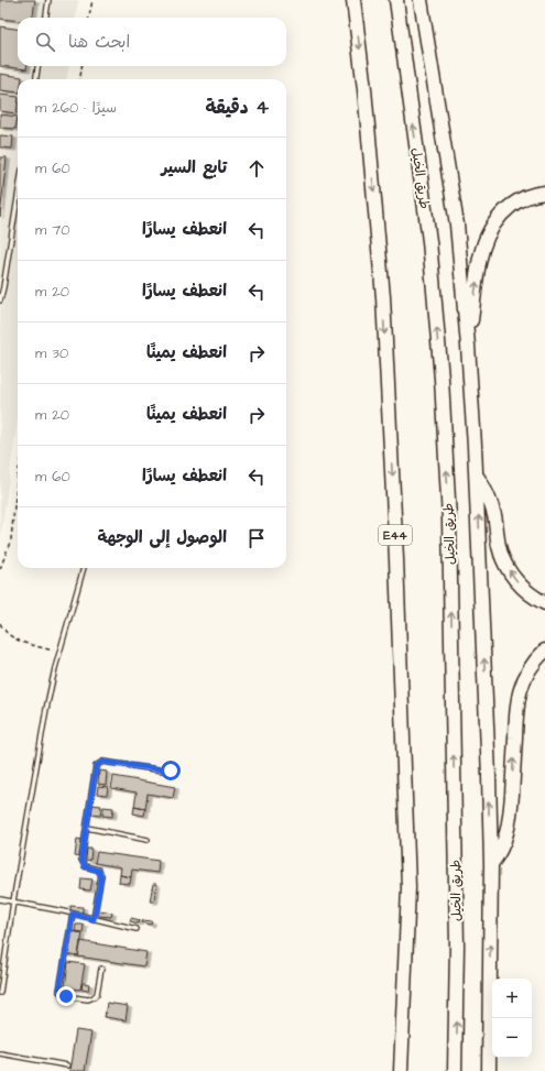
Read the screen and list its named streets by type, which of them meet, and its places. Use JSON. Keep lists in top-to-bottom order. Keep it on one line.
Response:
{"streets":{"highway":["طريق الخيل","E44"]},"page":{"search":"ابحث هنا","heading":["4 دقيقة","سيرًا · 260 m"],"list":[["تابع السير","60 m"],["انعطف يسارًا","70 m"],["انعطف يسارًا","20 m"],["انعطف يمينًا","30 m"],["انعطف يمينًا","20 m"],["انعطف يسارًا","60 m"],"الوصول إلى الوجهة"],"map_buttons":["+","−"]}}
